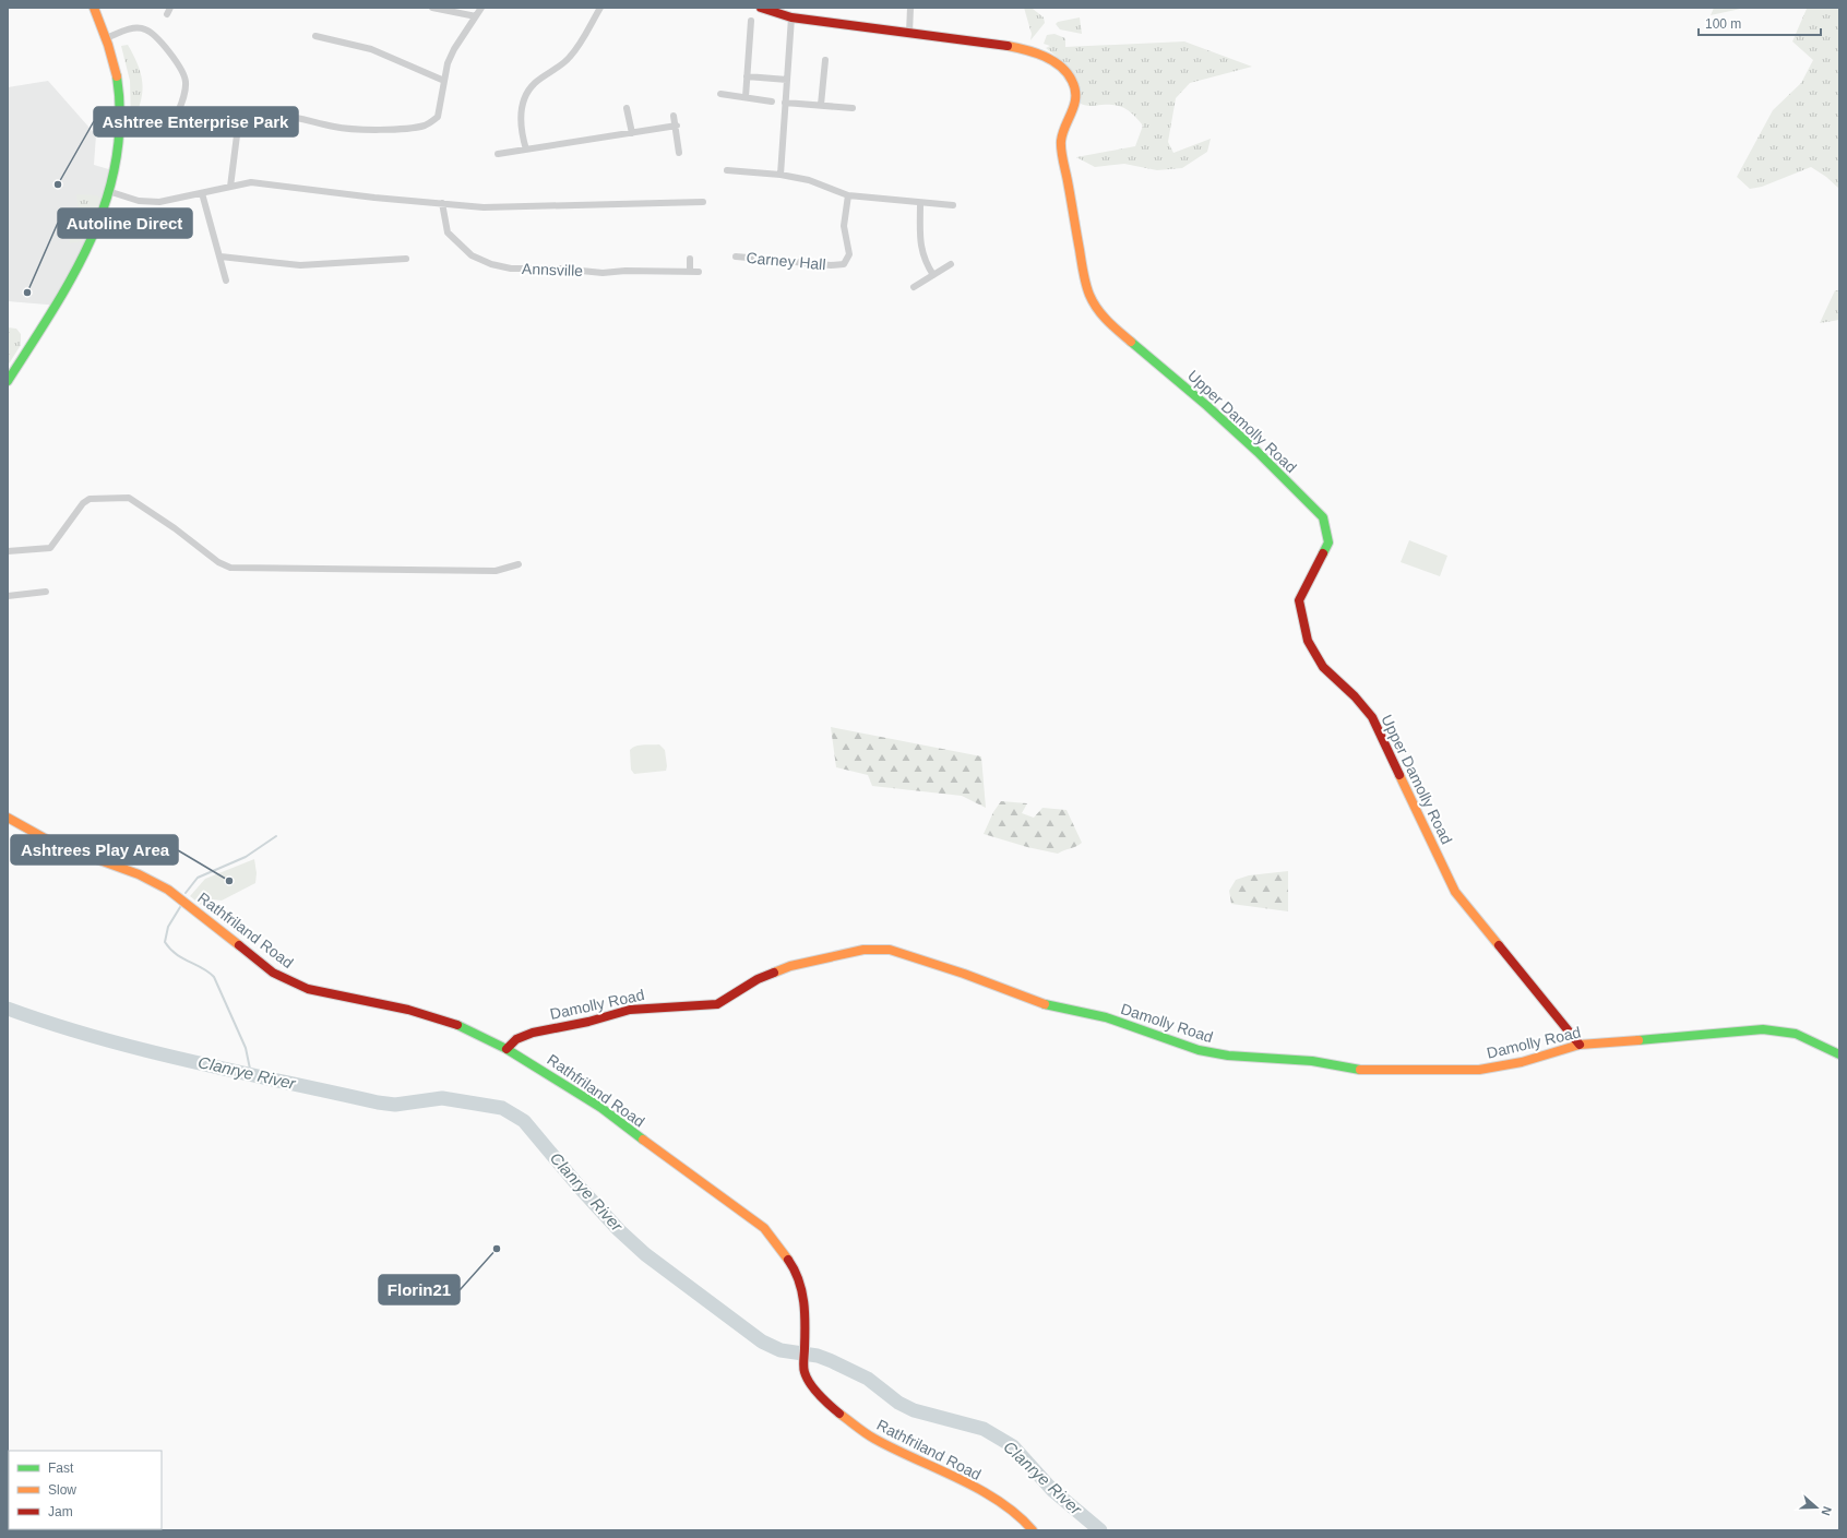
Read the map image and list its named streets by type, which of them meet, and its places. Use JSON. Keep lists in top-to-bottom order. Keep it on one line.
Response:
{"streets":{"street":["Carney Hall","Annsville","Upper Damolly Road","Rathfriland Road","Damolly Road"]},"crossings":[["Upper Damolly Road","Damolly Road"],["Rathfriland Road","Damolly Road"]],"water":["Clanrye River"],"places":["Ashtree Enterprise Park","Autoline Direct","Ashtrees Play Area","Florin21"],"legend":["Fast","Slow","Jam"],"scale_bar":"100 m","north":"right"}
